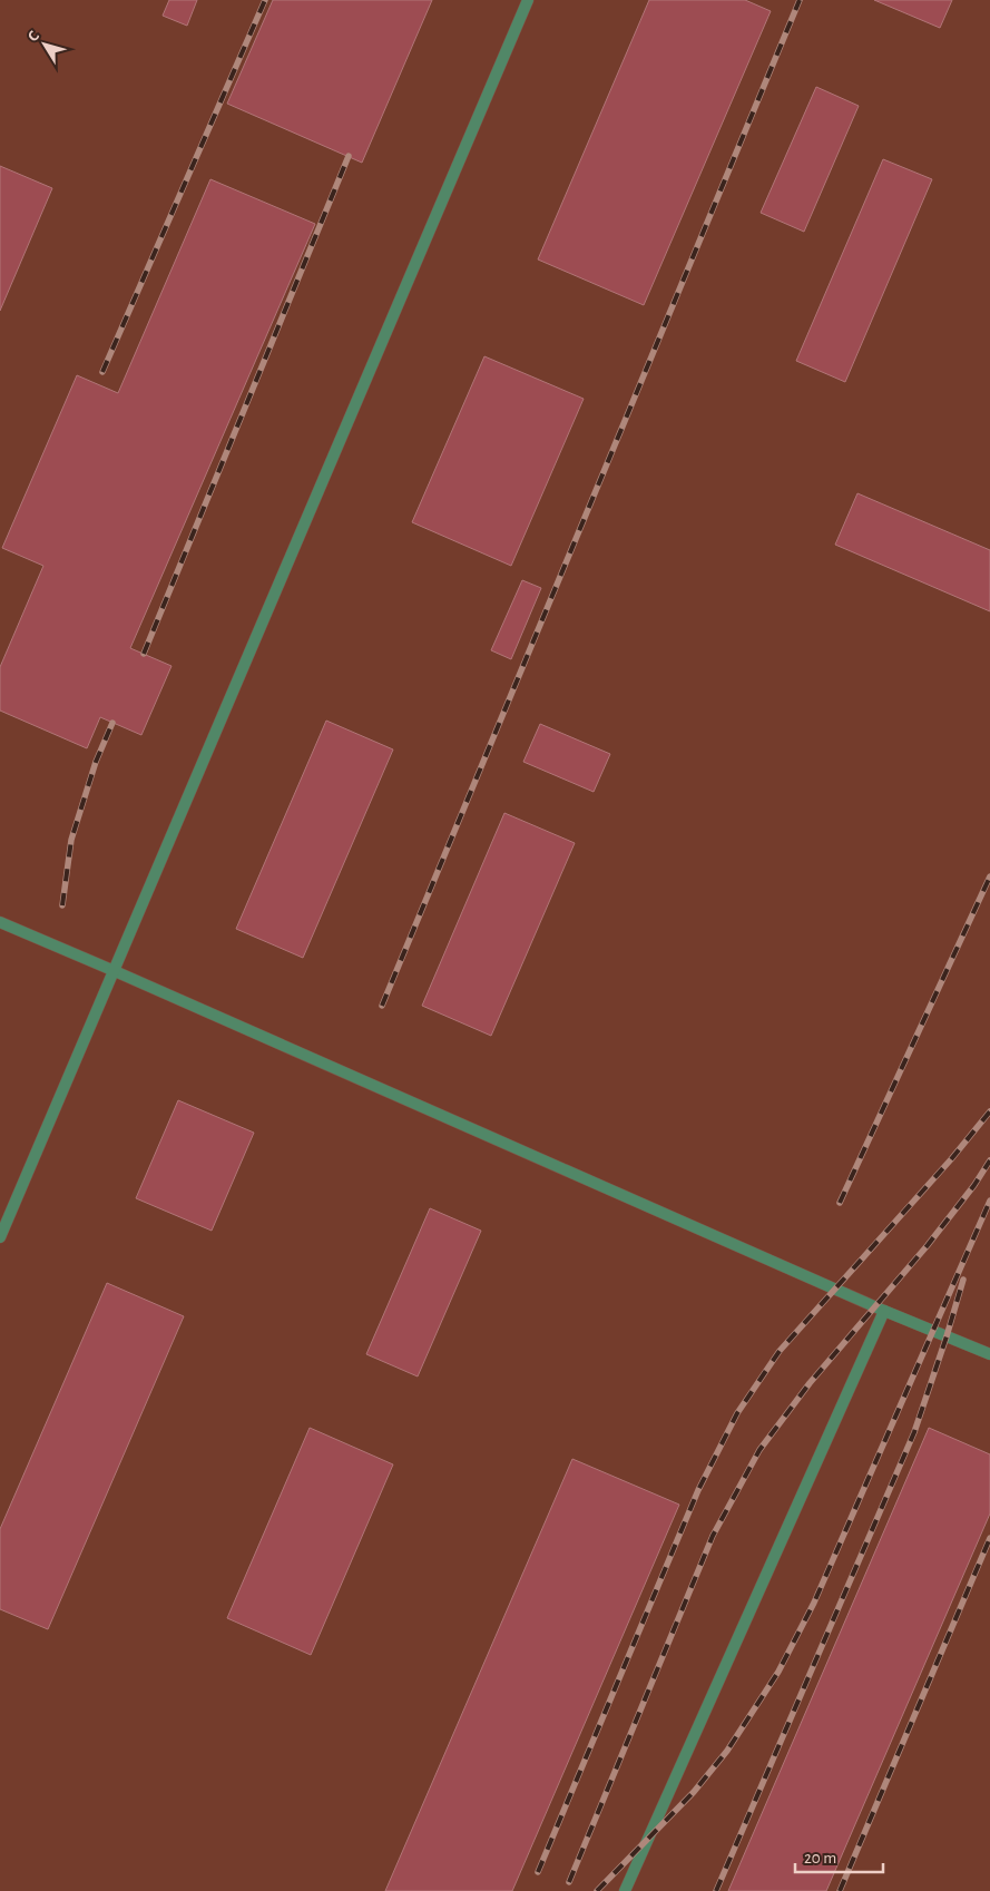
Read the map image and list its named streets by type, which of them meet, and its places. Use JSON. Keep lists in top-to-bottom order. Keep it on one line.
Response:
{"scale_bar":"20 m","north":"top left"}
